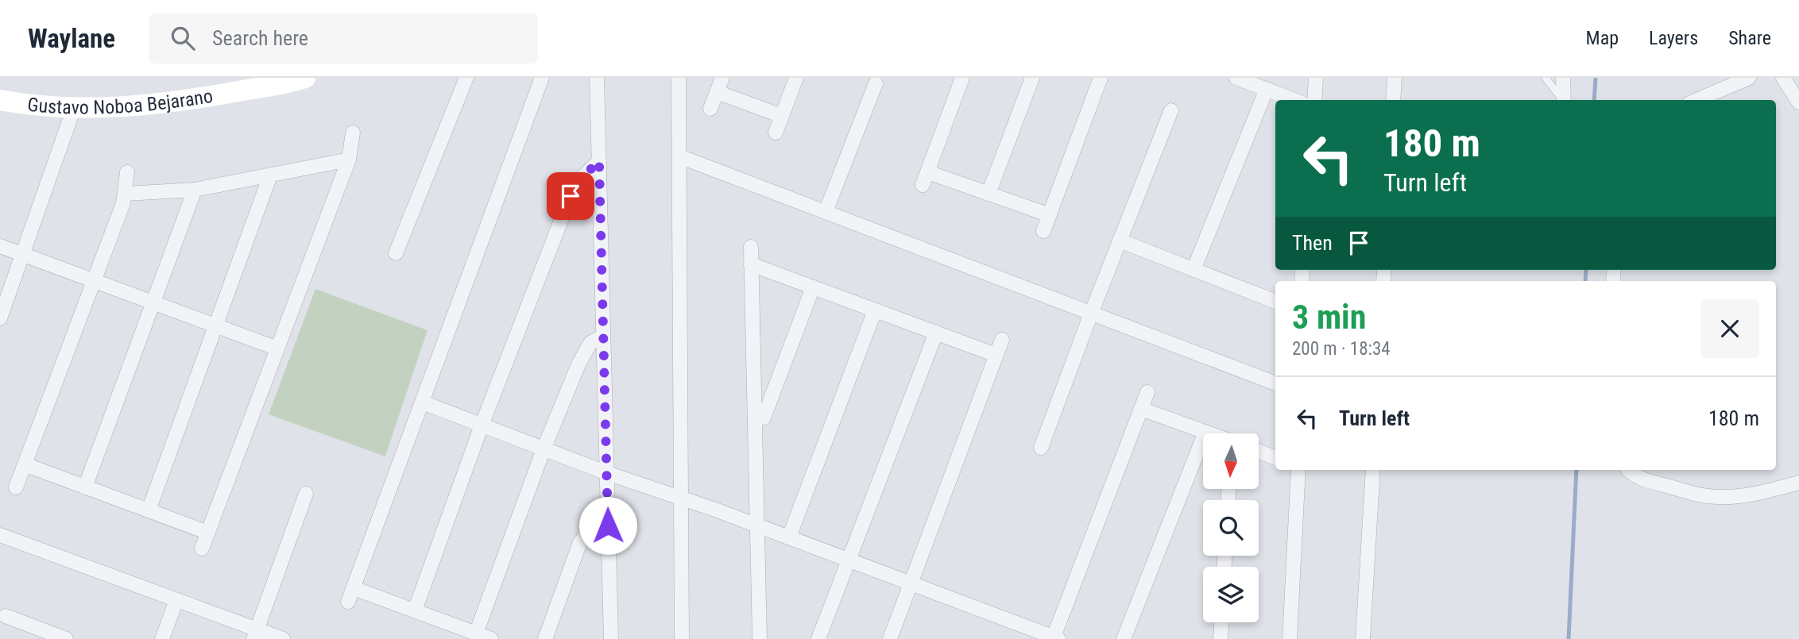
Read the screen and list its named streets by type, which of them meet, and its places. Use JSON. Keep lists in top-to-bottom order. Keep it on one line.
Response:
{"streets":{"street":["Gustavo Noboa Bejarano"]},"north":"bottom","page":{"header":"Waylane","search":"Search here","nav":["Map","Layers","Share"],"turn":["180 m","Turn left"],"then":"Then","heading":["3 min","200 m · 18:34"],"list":[{"name":"Turn left","value":"180 m"}]}}
